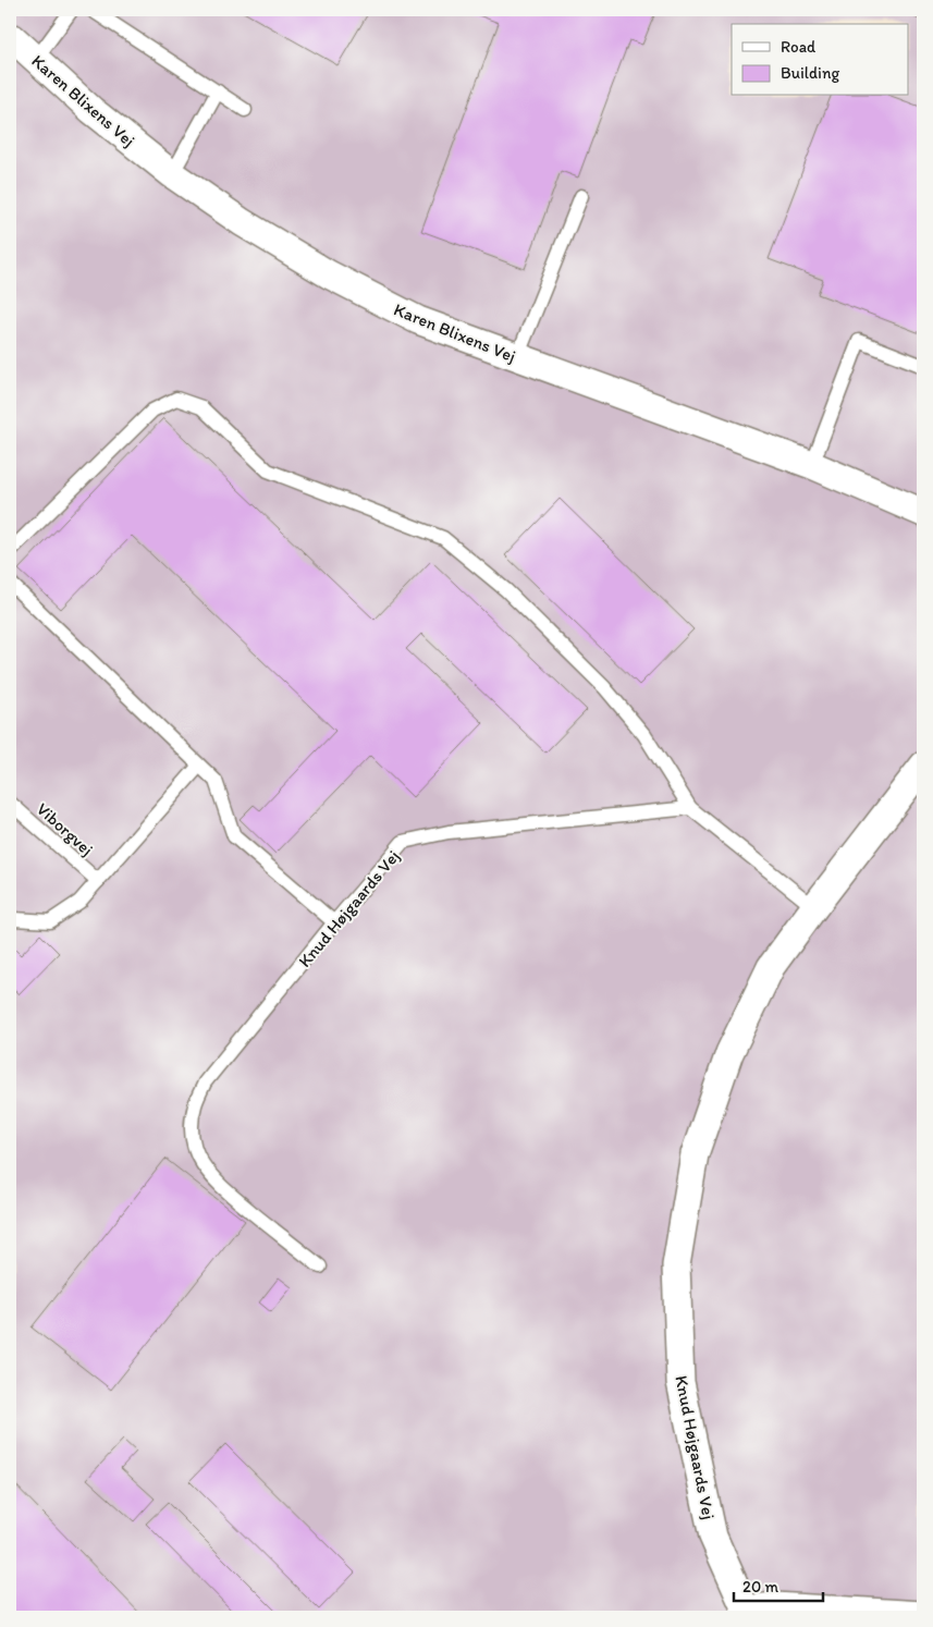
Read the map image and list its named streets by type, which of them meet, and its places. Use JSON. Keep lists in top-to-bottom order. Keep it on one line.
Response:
{"streets":{"street":["Karen Blixens Vej","Knud Højgaards Vej"],"lane":["Viborgvej"]},"legend":["Road","Building"],"scale_bar":"20 m"}
